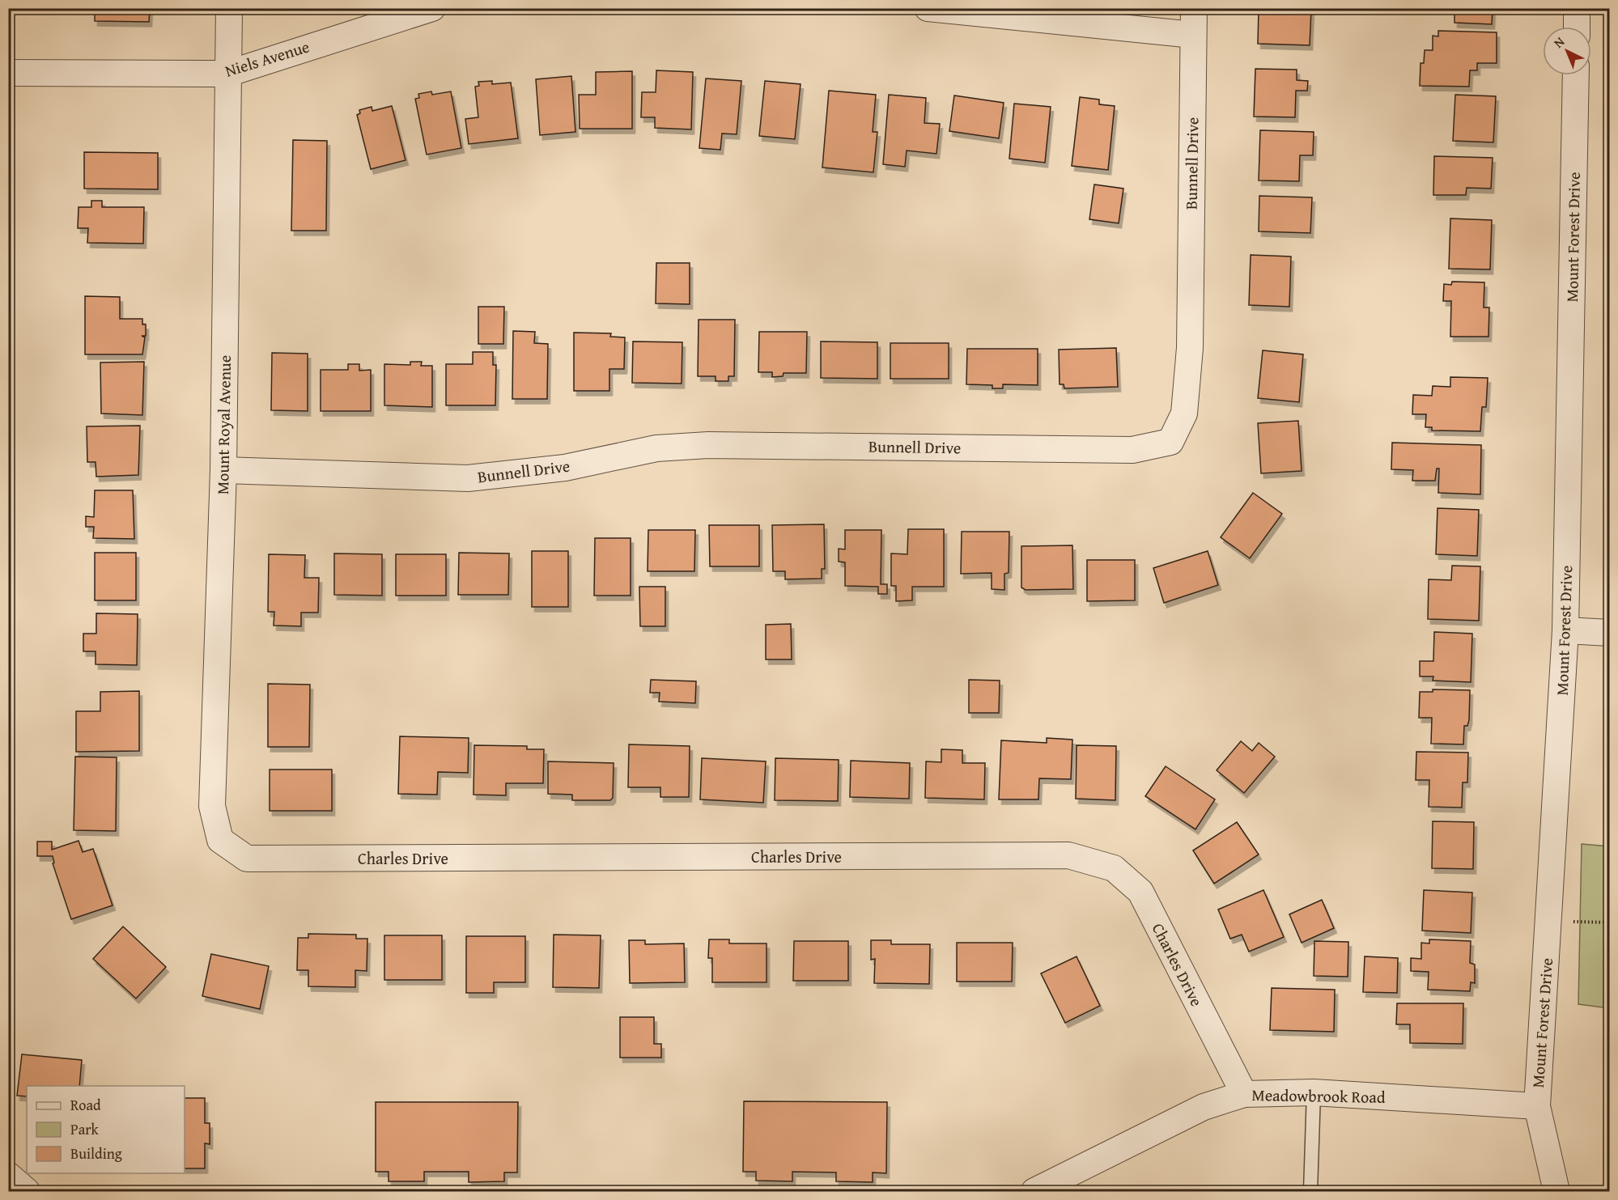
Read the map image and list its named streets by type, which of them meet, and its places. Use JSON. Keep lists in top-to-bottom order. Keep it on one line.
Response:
{"streets":{"street":["Niels Avenue","Bunnell Drive","Mount Forest Drive","Mount Royal Avenue","Charles Drive","Meadowbrook Road"]},"crossings":[["Niels Avenue","Mount Royal Avenue"],["Bunnell Drive","Mount Royal Avenue"],["Mount Forest Drive","Meadowbrook Road"],["Mount Royal Avenue","Charles Drive"],["Charles Drive","Meadowbrook Road"]],"legend":["Road","Park","Building"],"north":"top left"}
